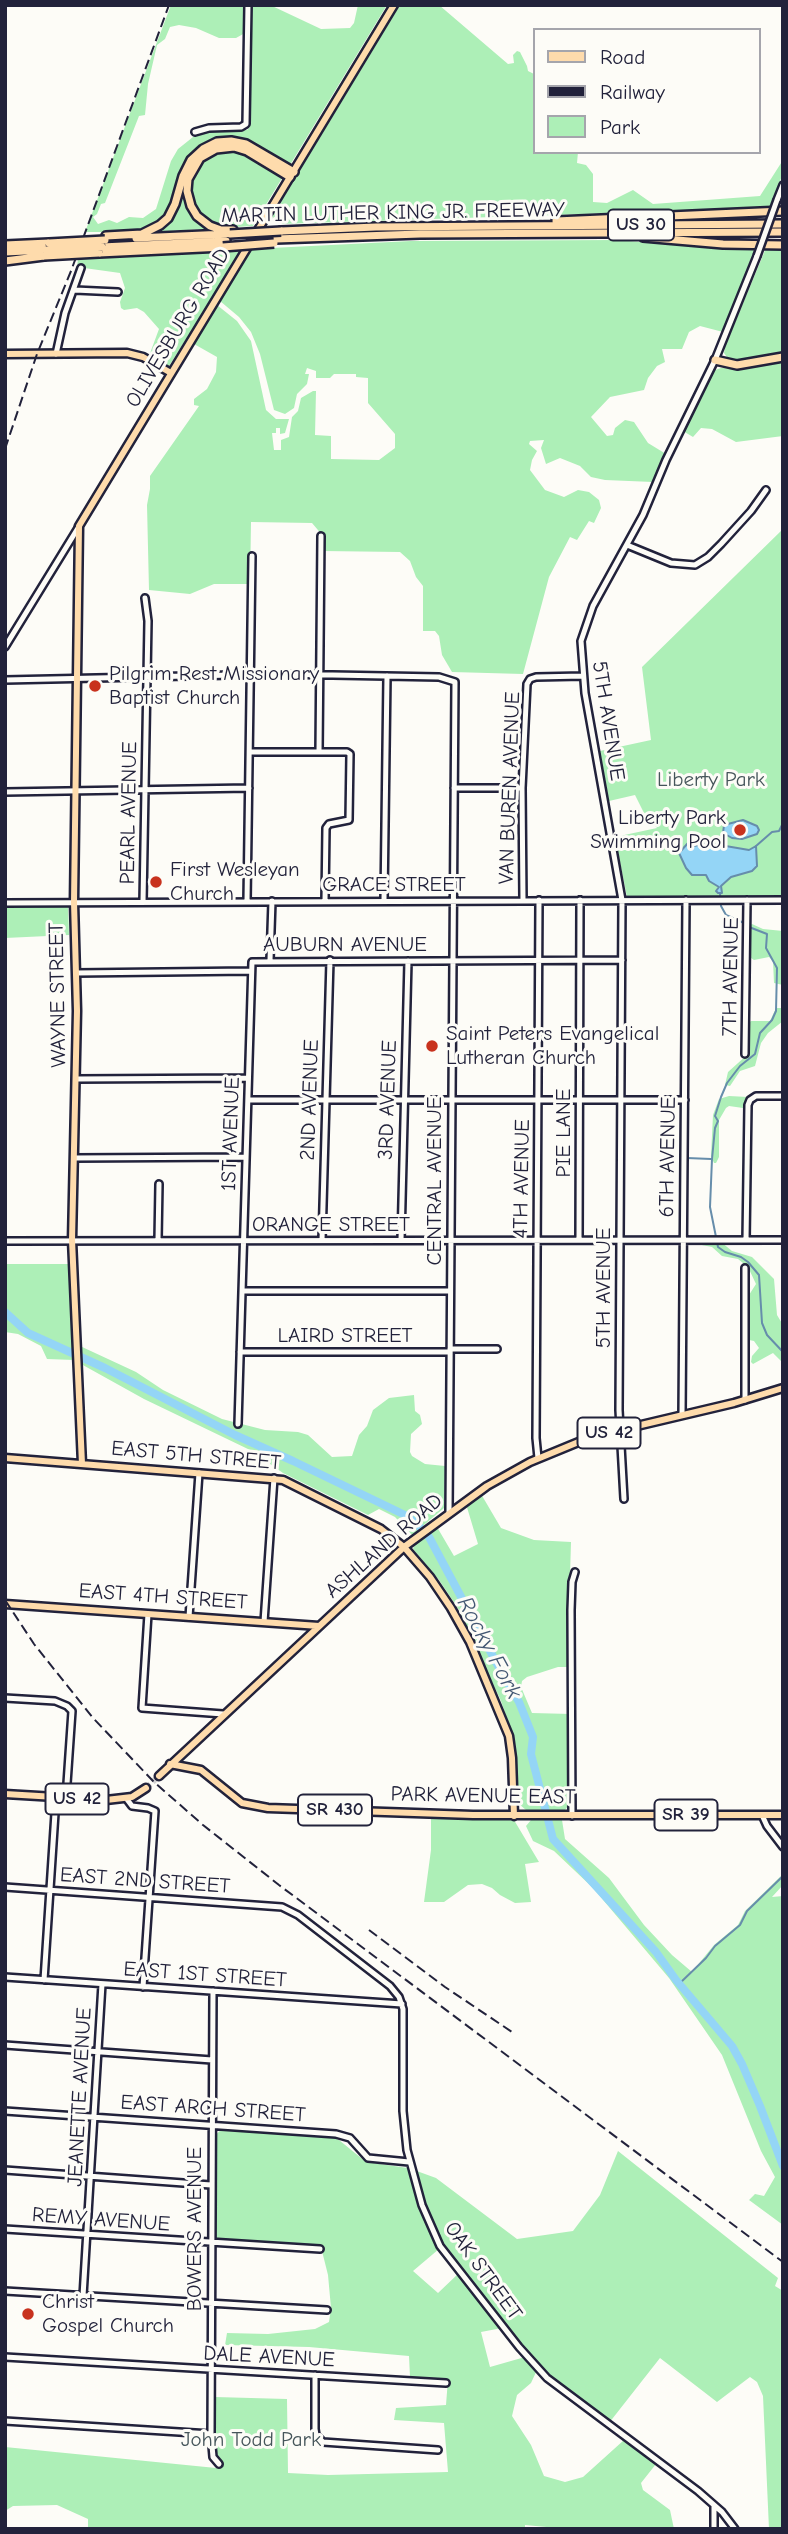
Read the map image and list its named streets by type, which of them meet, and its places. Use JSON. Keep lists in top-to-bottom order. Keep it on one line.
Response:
{"streets":{"highway":["MARTIN LUTHER KING JR. FREEWAY","US 30"],"main road":["OLIVESBURG ROAD","WAYNE STREET","US 42","EAST 5TH STREET","ASHLAND ROAD","EAST 4TH STREET","PARK AVENUE EAST","SR 430","SR 39"],"street":["5TH AVENUE","VAN BUREN AVENUE","PEARL AVENUE","GRACE STREET","AUBURN AVENUE","7TH AVENUE","2ND AVENUE","3RD AVENUE","PIE LANE","1ST AVENUE","6TH AVENUE","4TH AVENUE","CENTRAL AVENUE","ORANGE STREET","LAIRD STREET","EAST 2ND STREET","EAST 1ST STREET","JEANETTE AVENUE","EAST ARCH STREET","REMY AVENUE","BOWERS AVENUE","OAK STREET","DALE AVENUE"]},"crossings":[["OLIVESBURG ROAD","WAYNE STREET"],["5TH AVENUE","VAN BUREN AVENUE"],["5TH AVENUE","GRACE STREET"],["5TH AVENUE","AUBURN AVENUE"],["5TH AVENUE","ORANGE STREET"],["5TH AVENUE","ASHLAND ROAD"],["VAN BUREN AVENUE","GRACE STREET"],["PEARL AVENUE","GRACE STREET"],["GRACE STREET","7TH AVENUE"],["GRACE STREET","WAYNE STREET"],["GRACE STREET","PIE LANE"],["GRACE STREET","6TH AVENUE"],["GRACE STREET","4TH AVENUE"],["GRACE STREET","CENTRAL AVENUE"],["AUBURN AVENUE","WAYNE STREET"],["AUBURN AVENUE","2ND AVENUE"],["AUBURN AVENUE","3RD AVENUE"],["AUBURN AVENUE","PIE LANE"],["AUBURN AVENUE","1ST AVENUE"],["AUBURN AVENUE","4TH AVENUE"],["AUBURN AVENUE","CENTRAL AVENUE"],["WAYNE STREET","ORANGE STREET"],["WAYNE STREET","EAST 5TH STREET"],["2ND AVENUE","ORANGE STREET"],["3RD AVENUE","ORANGE STREET"],["PIE LANE","ORANGE STREET"],["1ST AVENUE","ORANGE STREET"],["1ST AVENUE","LAIRD STREET"],["6TH AVENUE","ORANGE STREET"],["6TH AVENUE","ASHLAND ROAD"],["4TH AVENUE","ORANGE STREET"],["4TH AVENUE","ASHLAND ROAD"],["CENTRAL AVENUE","ORANGE STREET"],["CENTRAL AVENUE","LAIRD STREET"],["CENTRAL AVENUE","ASHLAND ROAD"],["US 42","ASHLAND ROAD"],["US 42","PARK AVENUE EAST"],["EAST 5TH STREET","ASHLAND ROAD"],["EAST 5TH STREET","PARK AVENUE EAST"],["ASHLAND ROAD","EAST 4TH STREET"],["ASHLAND ROAD","PARK AVENUE EAST"],["EAST 2ND STREET","EAST 1ST STREET"],["EAST 2ND STREET","OAK STREET"],["EAST 1ST STREET","JEANETTE AVENUE"],["EAST 1ST STREET","BOWERS AVENUE"],["EAST 1ST STREET","OAK STREET"],["JEANETTE AVENUE","EAST ARCH STREET"],["JEANETTE AVENUE","REMY AVENUE"],["EAST ARCH STREET","BOWERS AVENUE"],["EAST ARCH STREET","OAK STREET"],["REMY AVENUE","BOWERS AVENUE"],["BOWERS AVENUE","DALE AVENUE"]],"water":["Rocky Fork"],"parks":["Liberty Park","John Todd Park"],"places":["Pilgrim Rest Missionary Baptist Church","Liberty Park Swimming Pool","First Wesleyan Church","Saint Peters Evangelical Lutheran Church","Christ Gospel Church"],"legend":["Road","Railway","Park"]}
